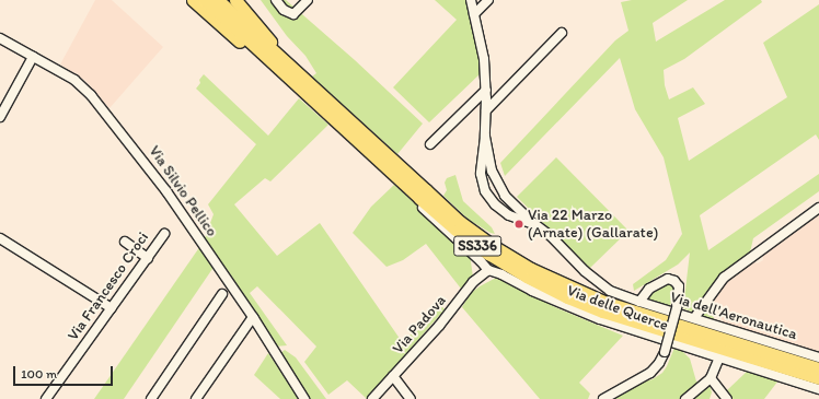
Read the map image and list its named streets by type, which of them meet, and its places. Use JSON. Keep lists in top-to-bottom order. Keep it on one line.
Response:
{"streets":{"highway":["SS336"],"street":["Via Silvio Pellico","Via Francesco Croci","Via delle Querce","Via dell'Aeronautica","Via Padova"]},"crossings":[["Via delle Querce","Via Padova"]],"places":["Via 22 Marzo (Arnate) (Gallarate)"],"scale_bar":"100 m"}
